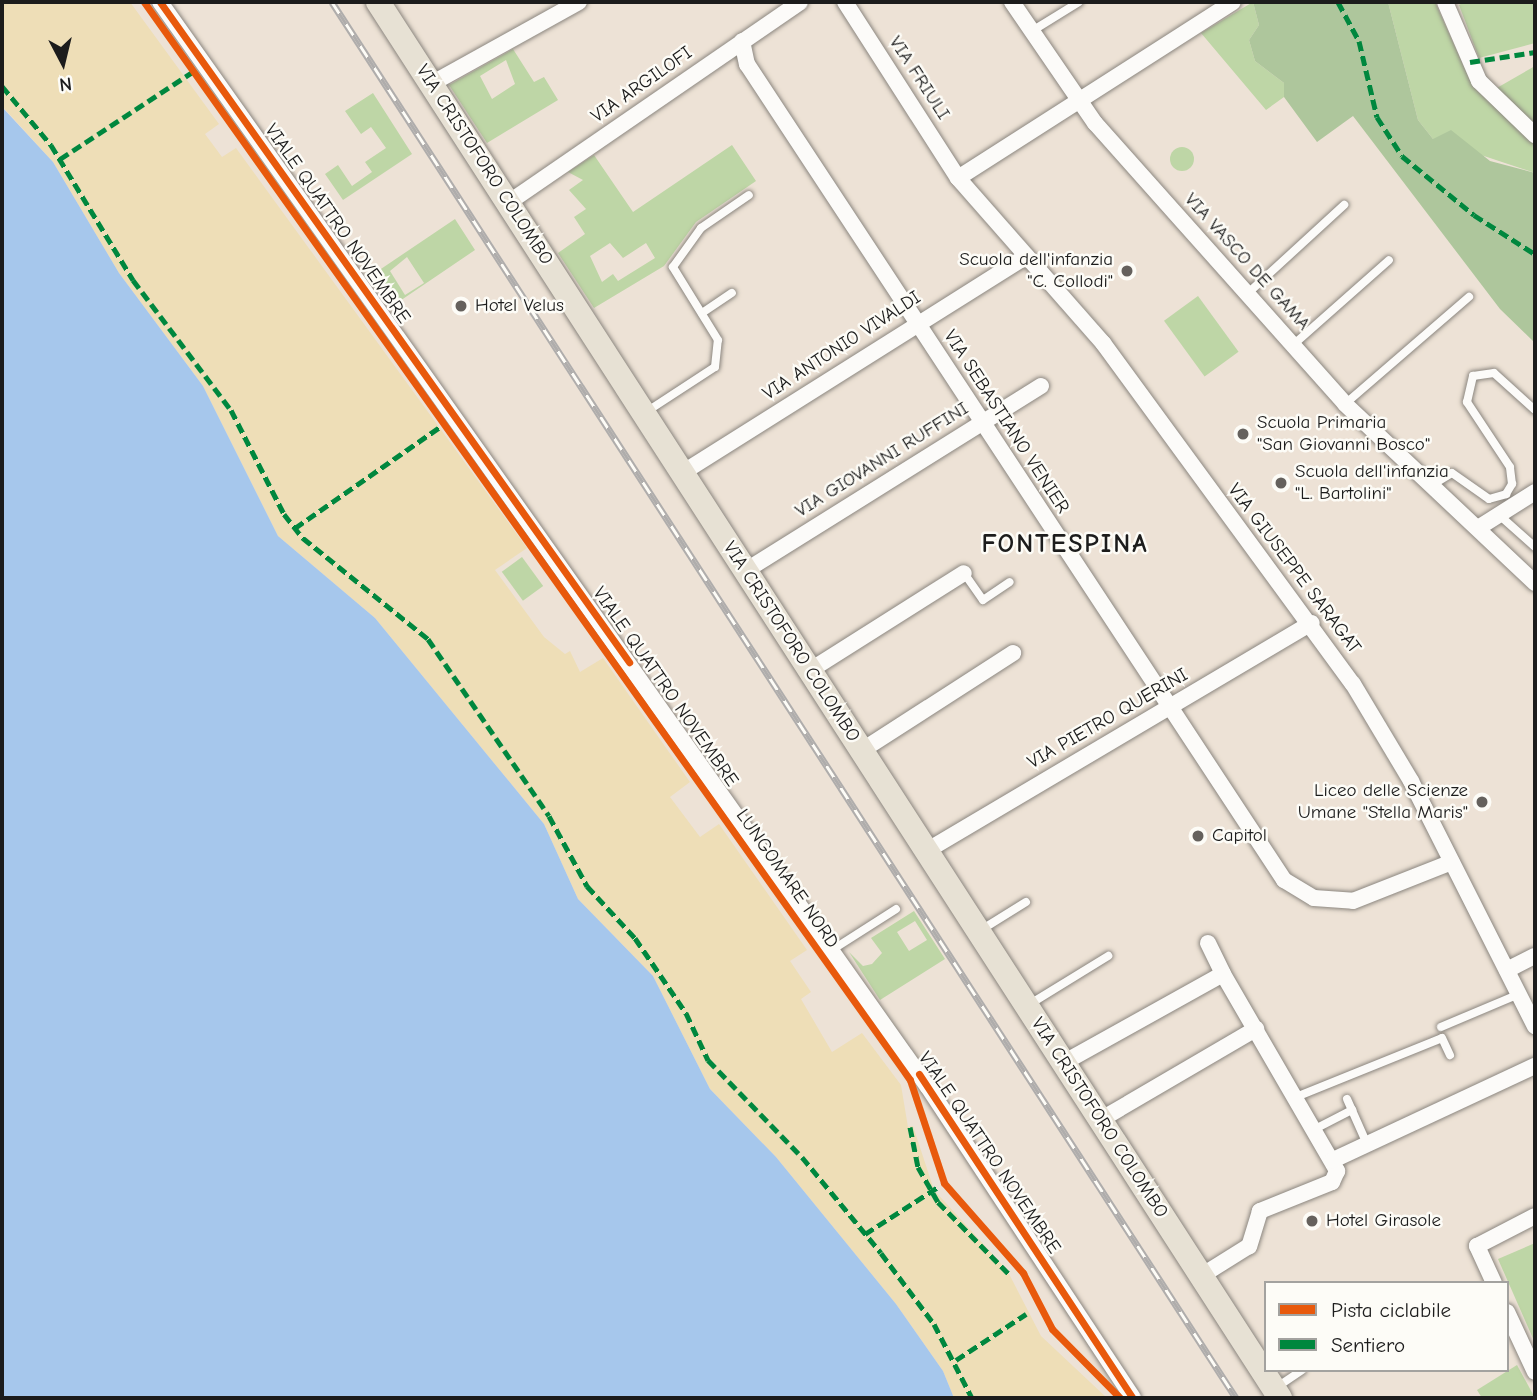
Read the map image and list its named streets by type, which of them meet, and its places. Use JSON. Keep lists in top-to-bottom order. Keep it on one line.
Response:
{"streets":{"main road":["VIA CRISTOFORO COLOMBO"],"street":["VIA FRIULI","VIA ARGILOFI","VIALE QUATTRO NOVEMBRE","VIA VASCO DE GAMA","VIA ANTONIO VIVALDI","VIA SEBASTIANO VENIER","VIA GIOVANNI RUFFINI","VIA GIUSEPPE SARAGAT","VIA PIETRO QUERINI"],"cycle path":["LUNGOMARE NORD"]},"crossings":[["VIA FRIULI","VIA GIUSEPPE SARAGAT"],["VIA ARGILOFI","VIA CRISTOFORO COLOMBO"],["VIA ARGILOFI","VIA SEBASTIANO VENIER"],["VIA CRISTOFORO COLOMBO","VIA ANTONIO VIVALDI"],["VIA CRISTOFORO COLOMBO","VIA GIOVANNI RUFFINI"],["VIA CRISTOFORO COLOMBO","VIA PIETRO QUERINI"],["VIA ANTONIO VIVALDI","VIA SEBASTIANO VENIER"],["VIA ANTONIO VIVALDI","VIA GIUSEPPE SARAGAT"],["VIA SEBASTIANO VENIER","VIA GIOVANNI RUFFINI"],["VIA SEBASTIANO VENIER","VIA GIUSEPPE SARAGAT"],["VIA SEBASTIANO VENIER","VIA PIETRO QUERINI"],["VIA GIUSEPPE SARAGAT","VIA PIETRO QUERINI"]],"districts":["FONTESPINA"],"places":["Scuola dell'infanzia \"C. Collodi\"","Hotel Velus","Scuola Primaria \"San Giovanni Bosco\"","Scuola dell'infanzia \"L. Bartolini\"","Liceo delle Scienze Umane \"Stella Maris\"","Capitol","Hotel Girasole"],"legend":["Pista ciclabile","Sentiero"],"north":"bottom"}
